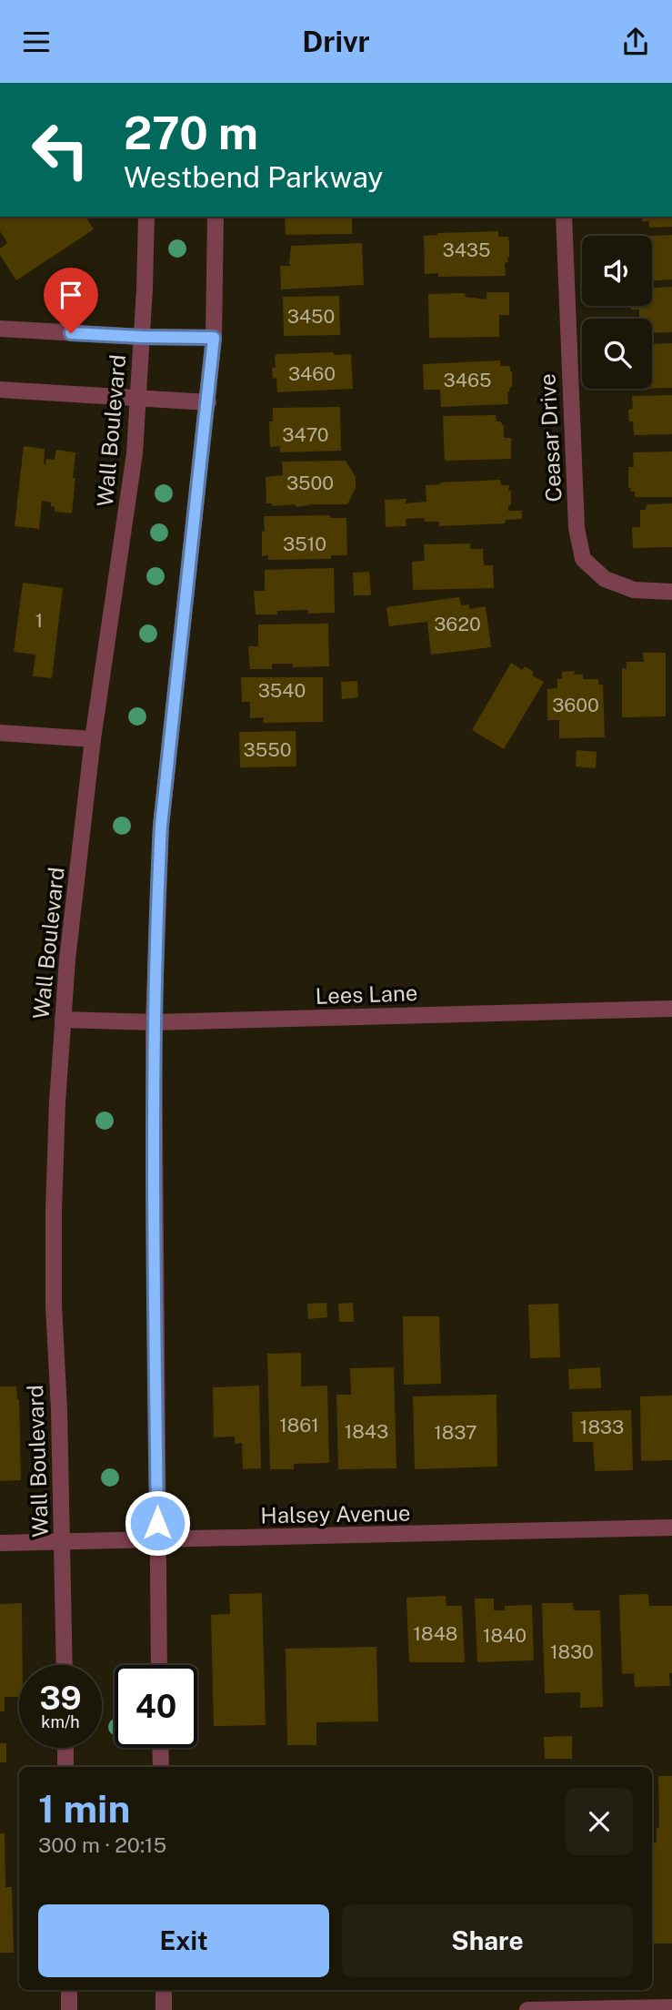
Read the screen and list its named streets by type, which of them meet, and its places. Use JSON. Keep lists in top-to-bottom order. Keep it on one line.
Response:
{"streets":{"street":["Wall Boulevard","Ceasar Drive","Lees Lane","Halsey Avenue"]},"crossings":[["Wall Boulevard","Lees Lane"],["Wall Boulevard","Halsey Avenue"]],"house_numbers":["3435","3450","3460","3465","3470","3500","3510","1","3620","3540","3600","3550","1861","1833","1843","1837","1848","1840","1830"],"page":{"header":"Drivr","turn":["270 m","Westbend Parkway"],"speed":"39 km/h","limit":"40","heading":["1 min","300 m · 20:15"],"buttons":["Exit","Share"]}}
